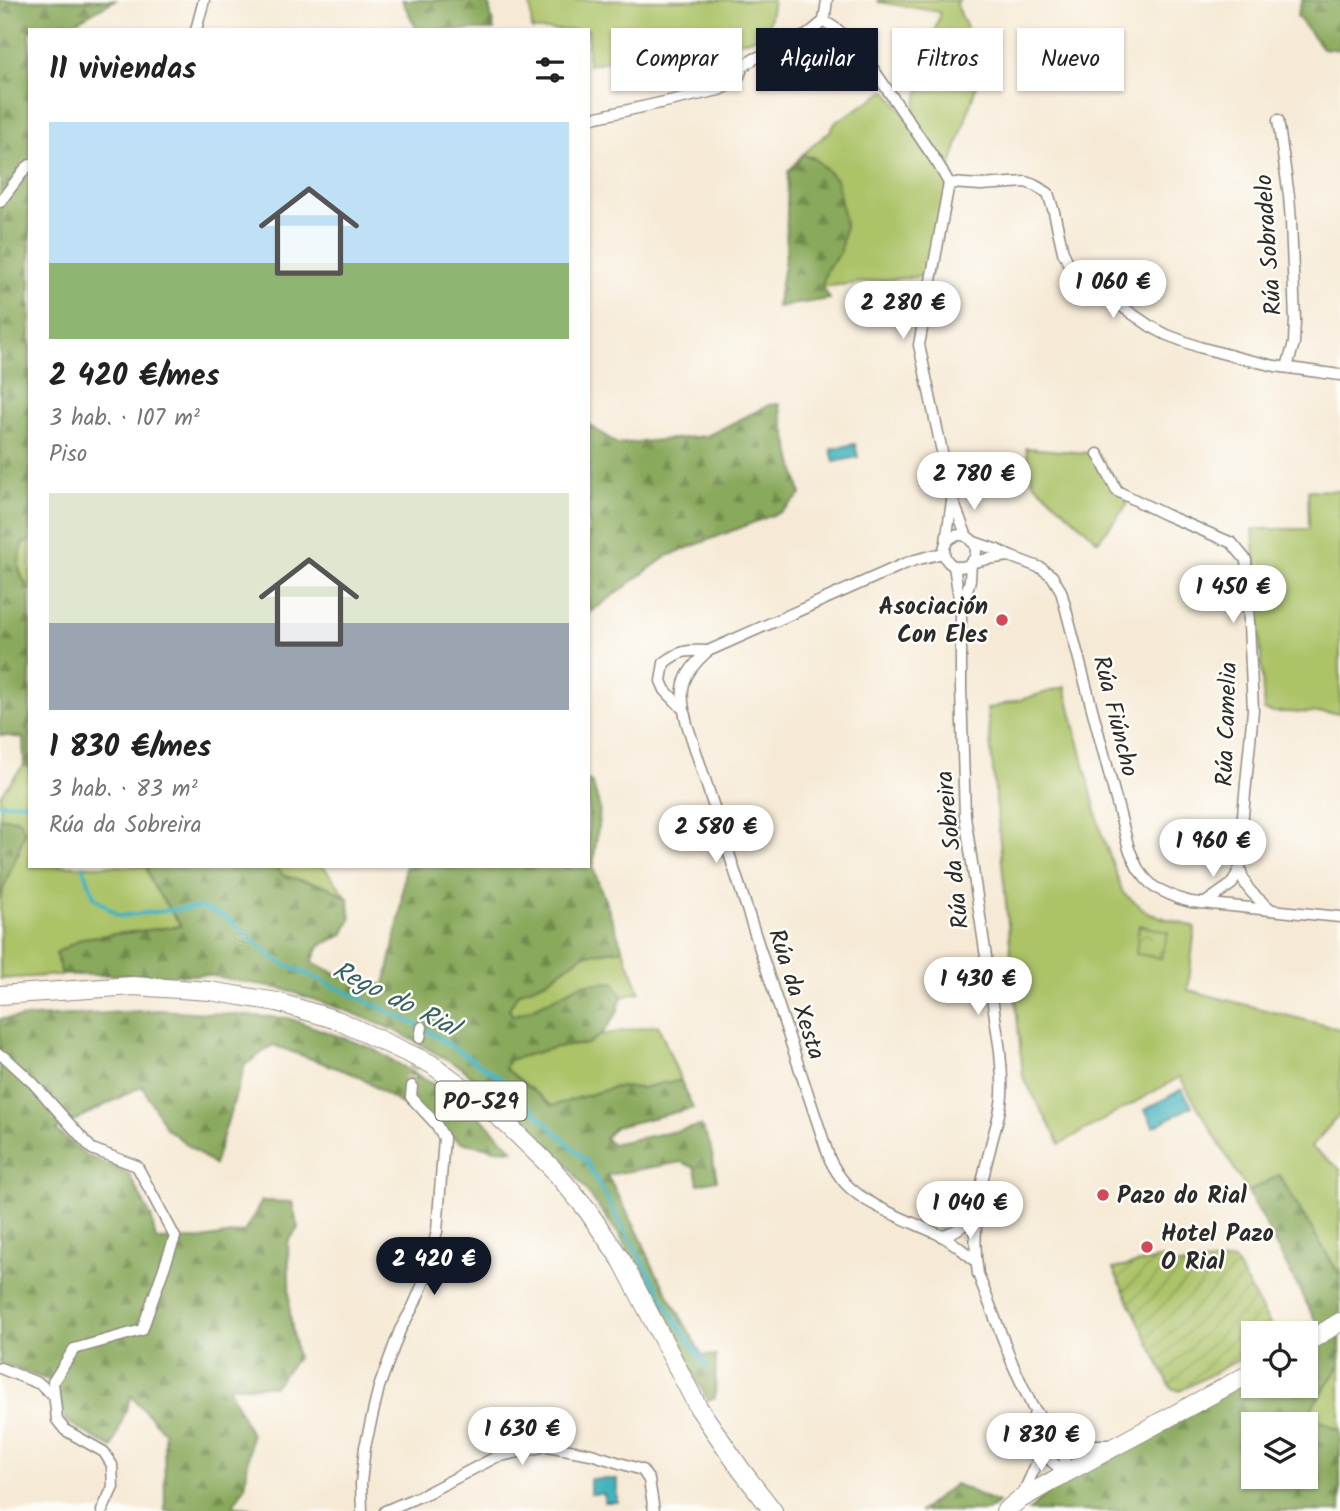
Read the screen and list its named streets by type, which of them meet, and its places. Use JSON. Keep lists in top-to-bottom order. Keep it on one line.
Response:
{"streets":{"main road":["PO-529"],"street":["Rúa Sobradelo","Rúa Fiúncho","Rúa Camelia","Rúa da Sobreira","Rúa da Xesta"]},"crossings":[["Rúa Fiúncho","Rúa da Sobreira"],["Rúa Fiúncho","Rúa da Xesta"],["Rúa da Sobreira","Rúa da Xesta"]],"water":["Rego do Rial"],"places":["Asociación Con Eles","Pazo do Rial","Hotel Pazo O Rial"],"page":{"chip":["Comprar","Alquilar","Filtros","Nuevo"],"heading":"11 viviendas","list":[{"name":"2 420 €/mes","note":"3 hab. · 107 m² · Piso"},{"name":"1 830 €/mes","note":"3 hab. · 83 m² · Rúa da Sobreira"}],"price":["1 060 €","2 280 €","2 780 €","1 450 €","2 580 €","1 960 €","1 430 €","1 040 €","2 420 €","1 630 €","1 830 €"]}}
